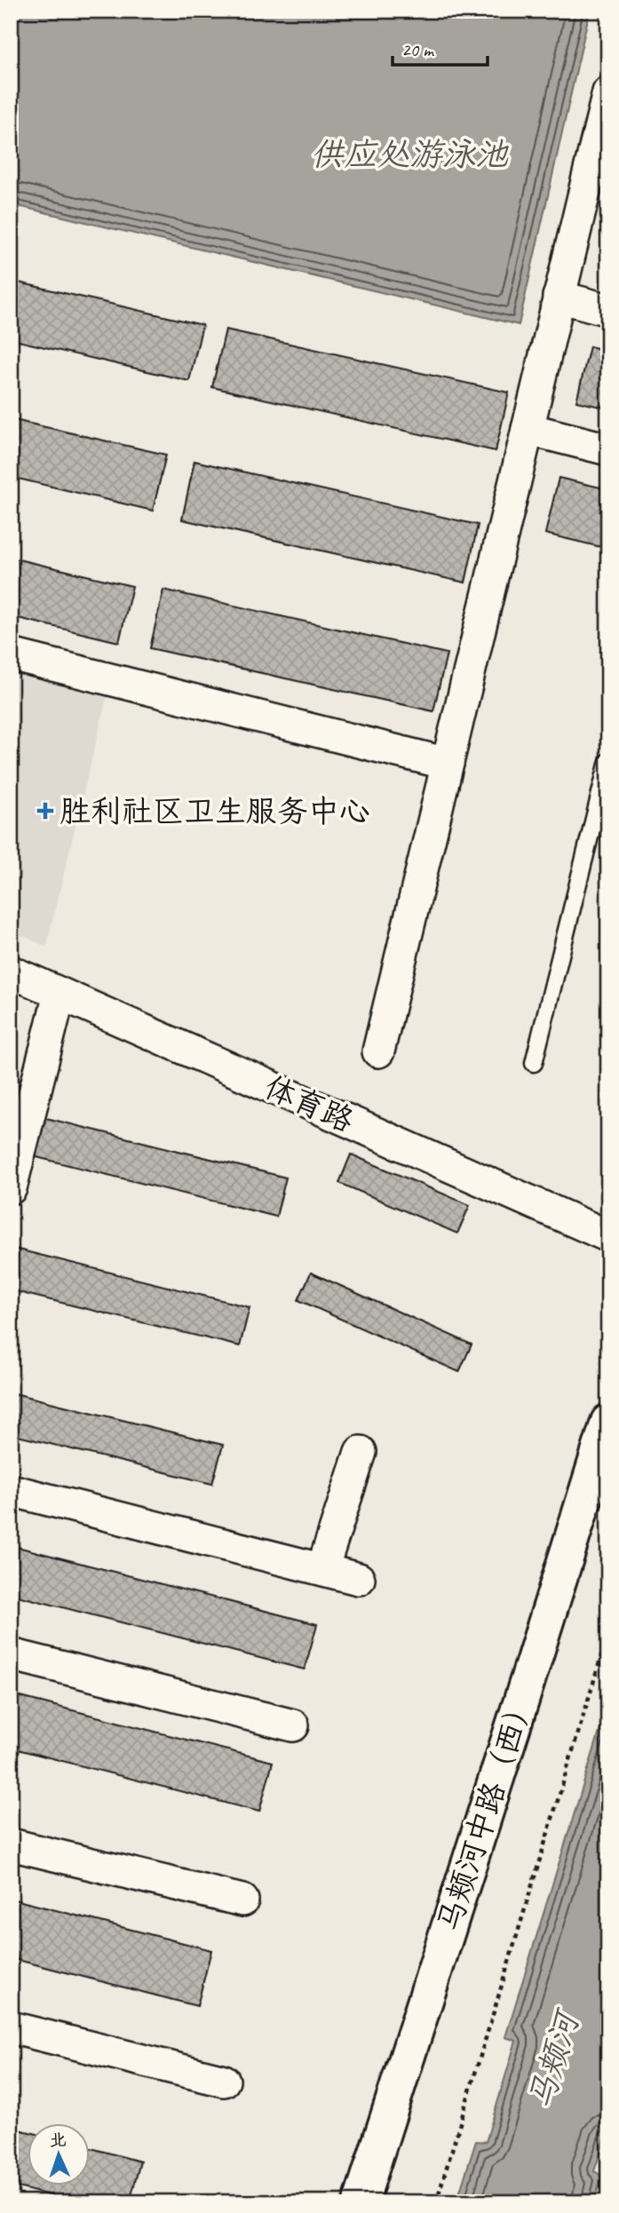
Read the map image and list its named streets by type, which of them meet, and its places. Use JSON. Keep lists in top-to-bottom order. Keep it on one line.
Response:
{"streets":{"street":["体育路","马颊河中路（西）"]},"water":["供应处游泳池","马颊河"],"places":{"health":["胜利社区卫生服务中心"]},"scale_bar":"20 m","north":"top"}
